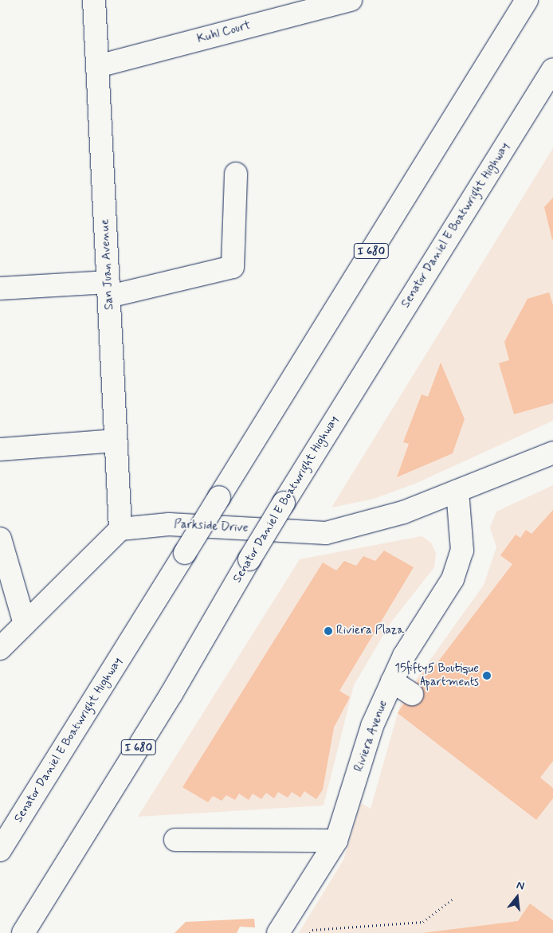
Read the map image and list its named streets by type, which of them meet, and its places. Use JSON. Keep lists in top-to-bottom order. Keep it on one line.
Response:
{"streets":{"main road":["Kuhl Court","Senator Daniel E Boatwright Highway","I 680","San Juan Avenue","Parkside Drive","Riviera Avenue"]},"crossings":[["Kuhl Court","San Juan Avenue"],["San Juan Avenue","Parkside Drive"],["Parkside Drive","Riviera Avenue"]],"places":["Riviera Plaza","15fifty5 Boutique Apartments"],"north":"top"}
